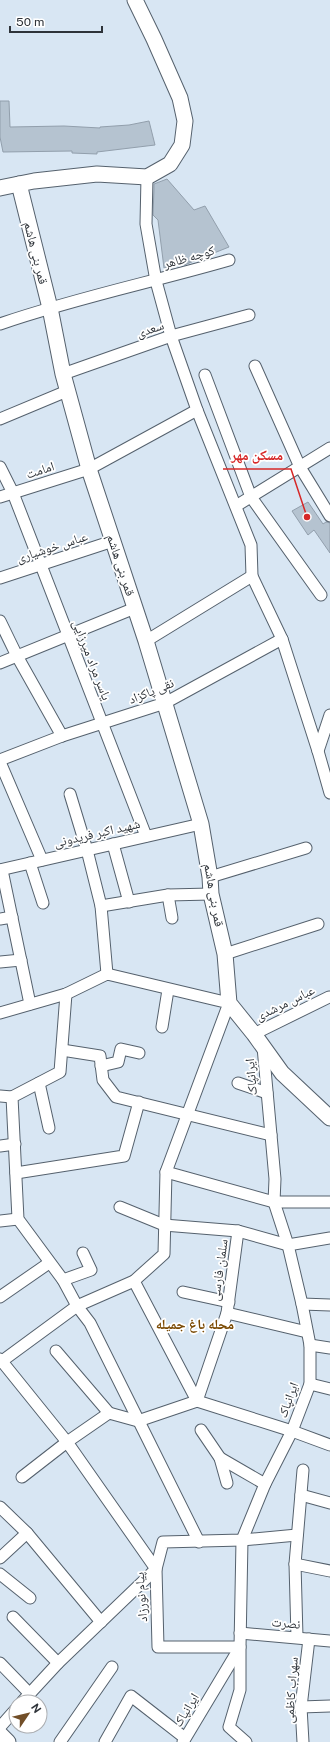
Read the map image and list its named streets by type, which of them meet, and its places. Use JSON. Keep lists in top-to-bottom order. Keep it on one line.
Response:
{"streets":{"street":["قمر بنی هاشم","کوچه ظاهر","سعدی","امامت","عباس خوشیاری","یاسر مراد میرزایی","نقی پاکزاد","شهید اکبر فریدونی","عباس مرشدی","ایرانپاک","سلمان فارسی","پیام نورزاد","نصرت","سهراب کاظمی"]},"crossings":[["قمر بنی هاشم","کوچه ظاهر"],["قمر بنی هاشم","سعدی"],["قمر بنی هاشم","امامت"],["قمر بنی هاشم","عباس خوشیاری"],["قمر بنی هاشم","نقی پاکزاد"],["قمر بنی هاشم","شهید اکبر فریدونی"],["امامت","یاسر مراد میرزایی"],["عباس خوشیاری","یاسر مراد میرزایی"],["یاسر مراد میرزایی","نقی پاکزاد"],["یاسر مراد میرزایی","شهید اکبر فریدونی"],["ایرانپاک","سلمان فارسی"],["ایرانپاک","پیام نورزاد"],["ایرانپاک","نصرت"],["نصرت","سهراب کاظمی"]],"districts":["محله باغ‌ جمیله"],"places":["مسکن مهر"],"scale_bar":"50 m","north":"top right"}
